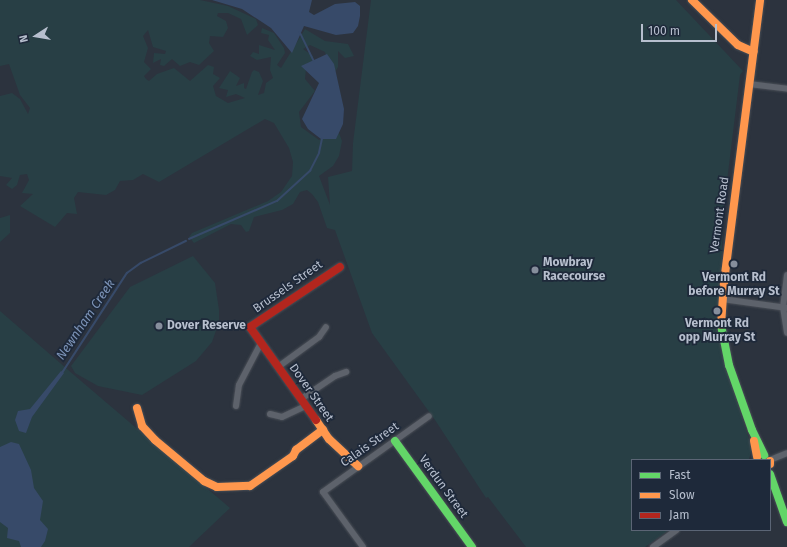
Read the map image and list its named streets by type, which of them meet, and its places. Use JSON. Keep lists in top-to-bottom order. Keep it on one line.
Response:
{"streets":{"street":["Vermont Road","Brussels Street","Dover Street","Calais Street","Verdun Street"]},"crossings":[["Brussels Street","Dover Street"],["Dover Street","Calais Street"],["Calais Street","Verdun Street"]],"water":["Newnham Creek"],"places":["Vermont Rd before Murray St","Mowbray Racecourse","Vermont Rd opp Murray St","Dover Reserve"],"legend":["Fast","Slow","Jam"],"scale_bar":"100 m","north":"left"}
